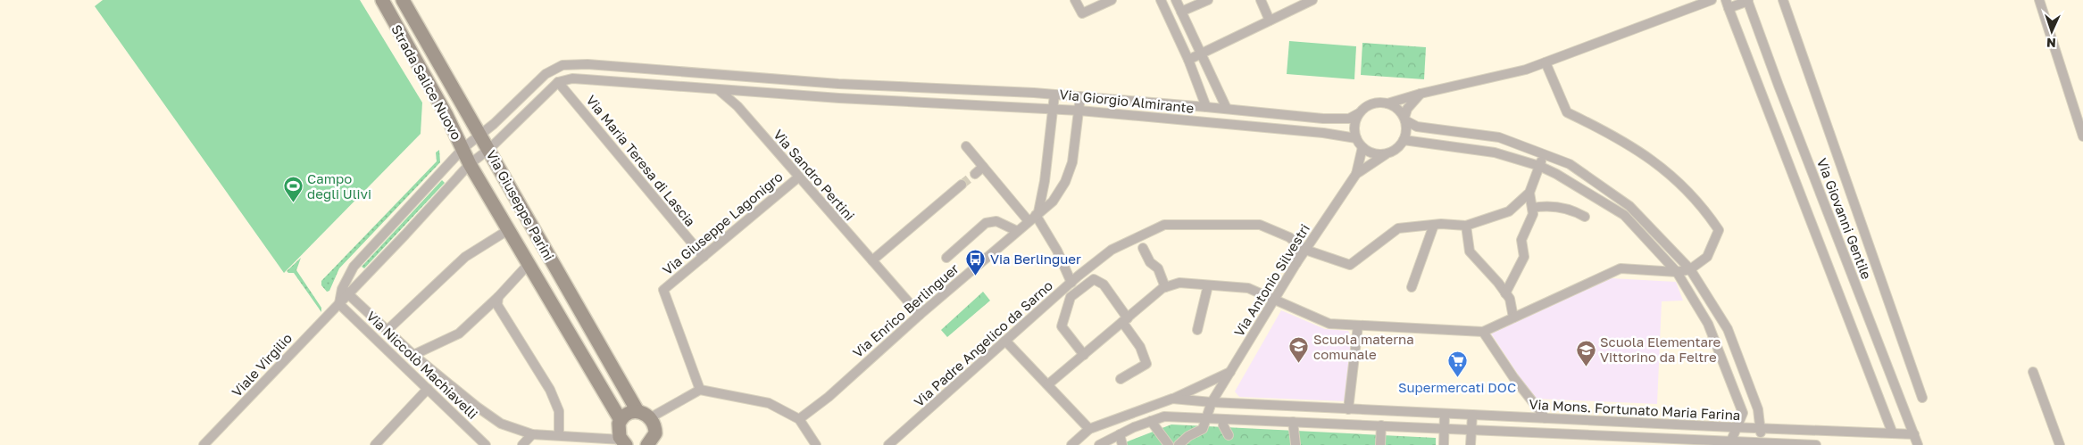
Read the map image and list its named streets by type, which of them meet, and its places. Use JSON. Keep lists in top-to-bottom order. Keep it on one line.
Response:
{"streets":{"street":["Strada Salice Nuovo","Via Giorgio Almirante","Via Maria Teresa di Lascia","Via Sandro Pertini","Via Giuseppe Parini","Via Giovanni Gentile","Via Giuseppe Lagonigro","Via Antonio Silvestri","Via Enrico Berlinguer","Via Padre Angelico da Sarno","Viale Virgilio","Via Niccolò Machiavelli","Via Mons. Fortunato Maria Farina"]},"crossings":[["Strada Salice Nuovo","Via Giuseppe Parini"],["Strada Salice Nuovo","Viale Virgilio"],["Via Giorgio Almirante","Via Antonio Silvestri"],["Via Giorgio Almirante","Via Enrico Berlinguer"],["Via Maria Teresa di Lascia","Via Giuseppe Lagonigro"],["Via Maria Teresa di Lascia","Viale Virgilio"],["Via Sandro Pertini","Via Giuseppe Lagonigro"],["Via Sandro Pertini","Via Enrico Berlinguer"],["Via Giuseppe Parini","Viale Virgilio"],["Via Giovanni Gentile","Via Mons. Fortunato Maria Farina"],["Via Antonio Silvestri","Via Padre Angelico da Sarno"],["Via Antonio Silvestri","Via Mons. Fortunato Maria Farina"],["Viale Virgilio","Via Niccolò Machiavelli"]],"places":{"sports":["Campo degli Ulivi"],"bus stop":["Via Berlinguer"],"school or university":["Scuola materna comunale","Scuola Elementare Vittorino da Feltre"],"supermarket":["Supermercati DOC"]},"north":"bottom"}
